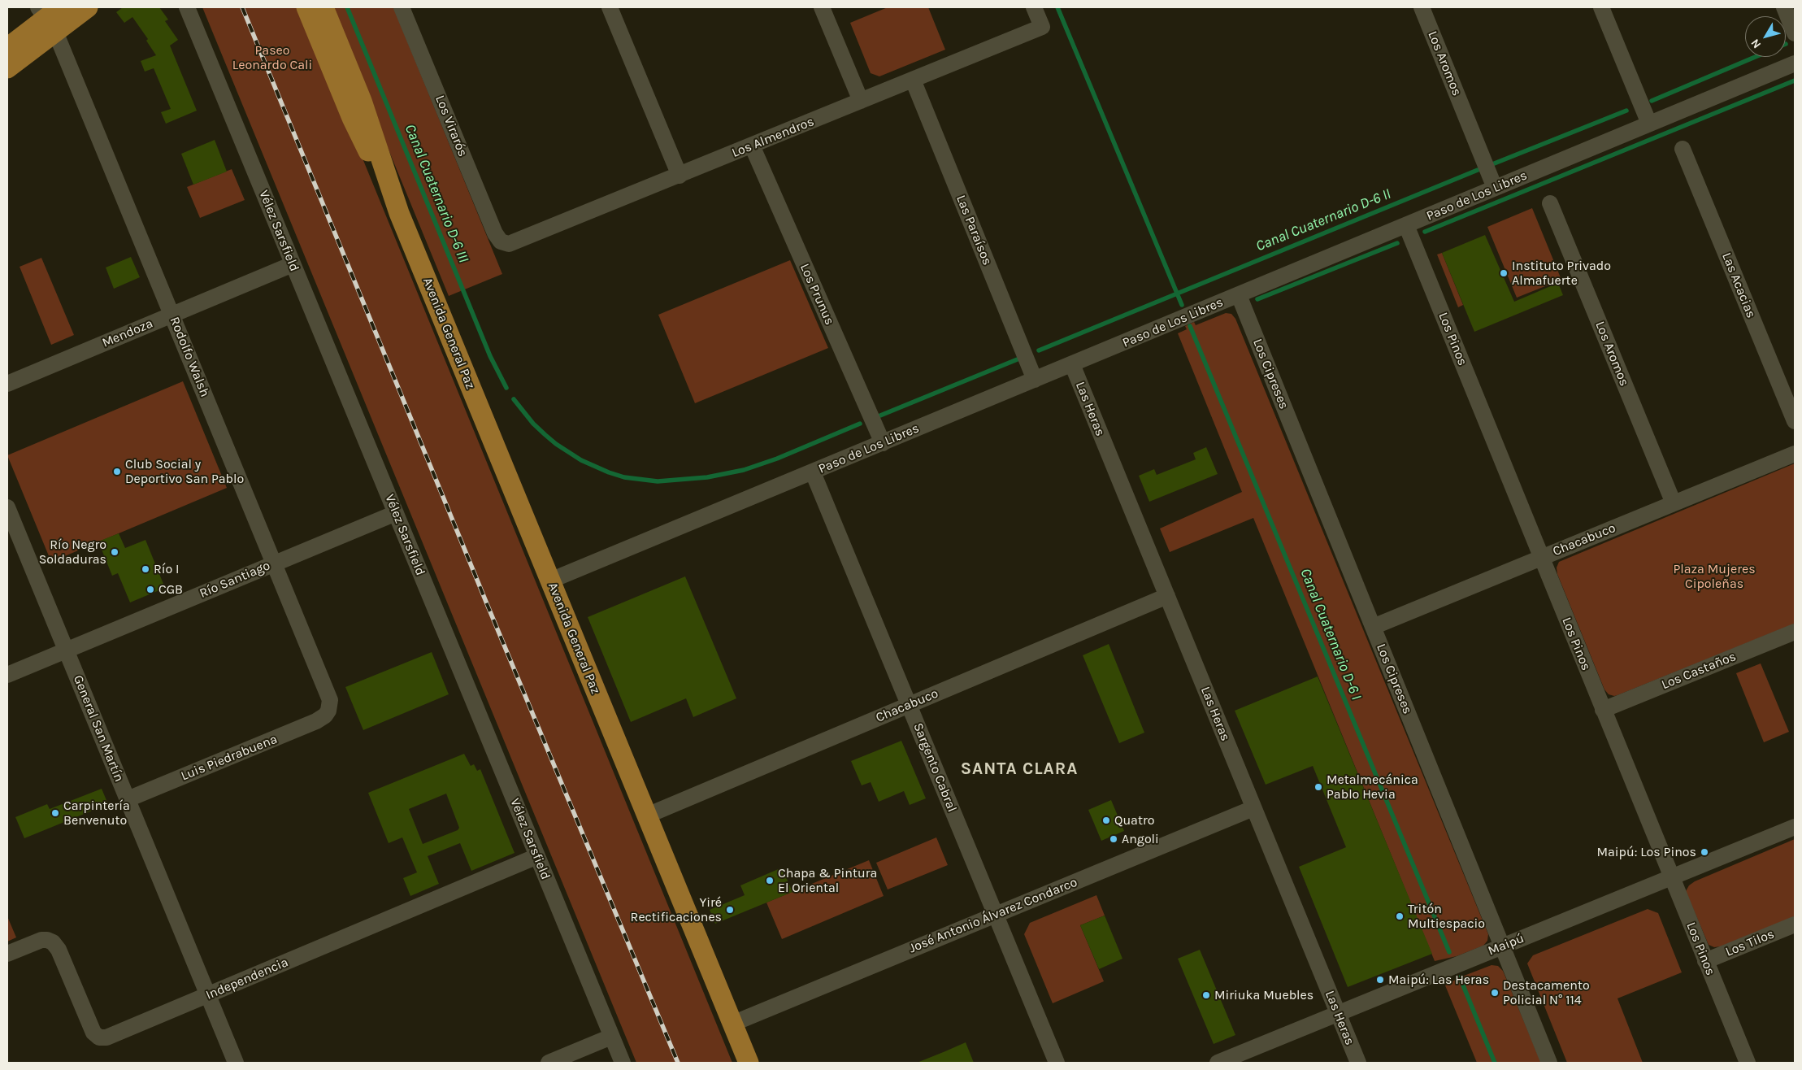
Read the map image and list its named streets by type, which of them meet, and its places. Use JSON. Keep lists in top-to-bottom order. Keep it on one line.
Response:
{"streets":{"main road":["Avenida General Paz"],"street":["Los Aromos","Los Virarós","Los Almendros","Paso de Los Libres","Las Paraísos","Vélez Sarsfield","Las Acacias","Los Prunus","Mendoza","Los Pinos","Rodolfo Walsh","Los Cipreses","Las Heras","Chacabuco","Río Santiago","Los Castaños","General San Martín","Luis Piedrabuena","Sargento Cabral","José Antonio Álvarez Condarco","Los Tilos","Maipú","Independencia"]},"crossings":[["Los Aromos","Paso de Los Libres"],["Los Aromos","Chacabuco"],["Los Virarós","Los Almendros"],["Los Almendros","Las Paraísos"],["Los Almendros","Los Prunus"],["Paso de Los Libres","Las Paraísos"],["Paso de Los Libres","Los Prunus"],["Paso de Los Libres","Avenida General Paz"],["Paso de Los Libres","Los Pinos"],["Paso de Los Libres","Los Cipreses"],["Paso de Los Libres","Las Heras"],["Paso de Los Libres","Sargento Cabral"],["Vélez Sarsfield","Mendoza"],["Vélez Sarsfield","Río Santiago"],["Vélez Sarsfield","Independencia"],["Mendoza","Rodolfo Walsh"],["Avenida General Paz","Chacabuco"],["Avenida General Paz","José Antonio Álvarez Condarco"],["Los Pinos","Chacabuco"],["Los Pinos","Los Castaños"],["Los Pinos","Los Tilos"],["Los Pinos","Maipú"],["Rodolfo Walsh","Río Santiago"],["Rodolfo Walsh","Luis Piedrabuena"],["Los Cipreses","Chacabuco"],["Los Cipreses","Maipú"],["Las Heras","Chacabuco"],["Las Heras","José Antonio Álvarez Condarco"],["Las Heras","Maipú"],["Chacabuco","Sargento Cabral"],["Río Santiago","General San Martín"],["General San Martín","Luis Piedrabuena"],["General San Martín","Independencia"],["Sargento Cabral","José Antonio Álvarez Condarco"]],"districts":["SANTA CLARA"],"water":["Canal Cuaternario D-6 III","Canal Cuaternario D-6 II","Canal Cuaternario D-6 I"],"parks":["Paseo Leonardo Cali","Plaza Mujeres Cipoleñas"],"places":["Instituto Privado Almafuerte","Club Social y Deportivo San Pablo","Río Negro Soldaduras","Río I","CGB","Metalmecánica Pablo Hevia","Carpintería Benvenuto","Quatro","Angoli","Maipú: Los Pinos","Chapa & Pintura El Oriental","Yiré Rectificaciones","Tritón Multiespacio","Maipú: Las Heras","Destacamento Policial N° 114","Miriuka Muebles"],"north":"bottom left"}
